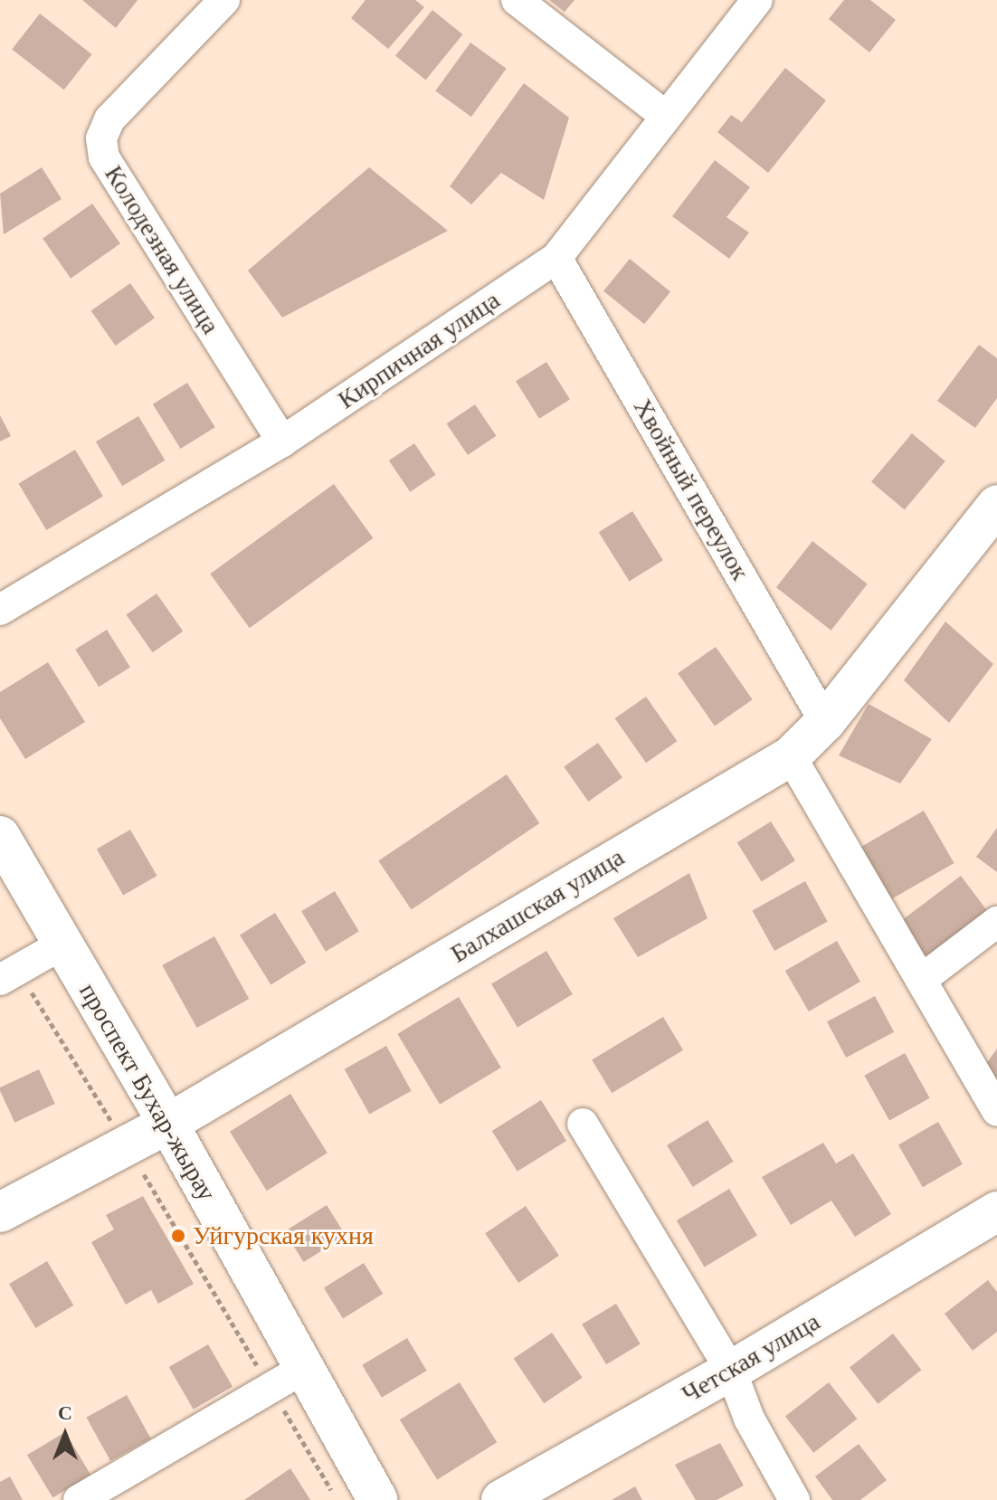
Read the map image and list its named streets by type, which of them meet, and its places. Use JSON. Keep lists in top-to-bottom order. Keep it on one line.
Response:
{"streets":{"street":["Колодезная улица","Кирпичная улица","Хвойный переулок","Балхашская улица","проспект Бухар-жырау","Четская улица"]},"crossings":[["Колодезная улица","Кирпичная улица"],["Кирпичная улица","Хвойный переулок"],["Хвойный переулок","Балхашская улица"],["Балхашская улица","проспект Бухар-жырау"]],"places":["Уйгурская кухня"],"north":"top"}
